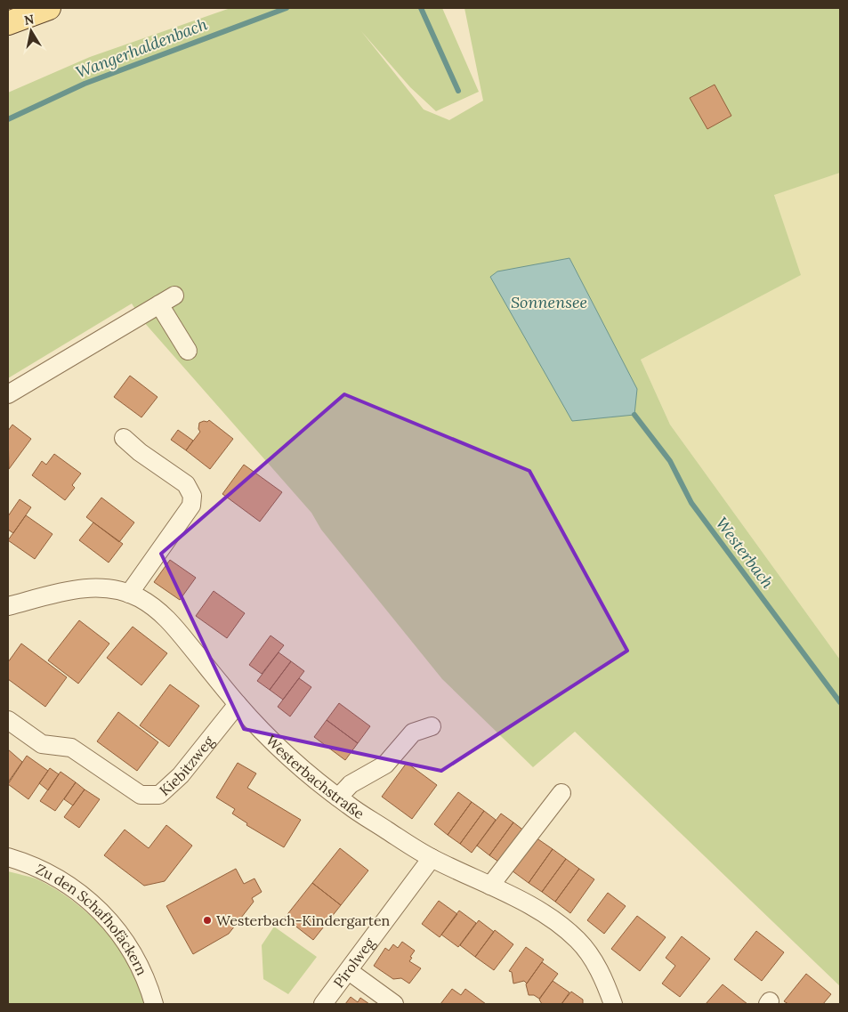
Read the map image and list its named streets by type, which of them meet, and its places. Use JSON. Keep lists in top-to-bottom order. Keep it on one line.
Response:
{"streets":{"street":["Kiebitzweg","Westerbachstraße","Zu den Schafhofäckern","Pirolweg"]},"crossings":[["Kiebitzweg","Westerbachstraße"],["Westerbachstraße","Pirolweg"]],"water":["Wangerhaldenbach","Sonnensee","Westerbach"],"places":["Westerbach-Kindergarten"],"north":"top"}
